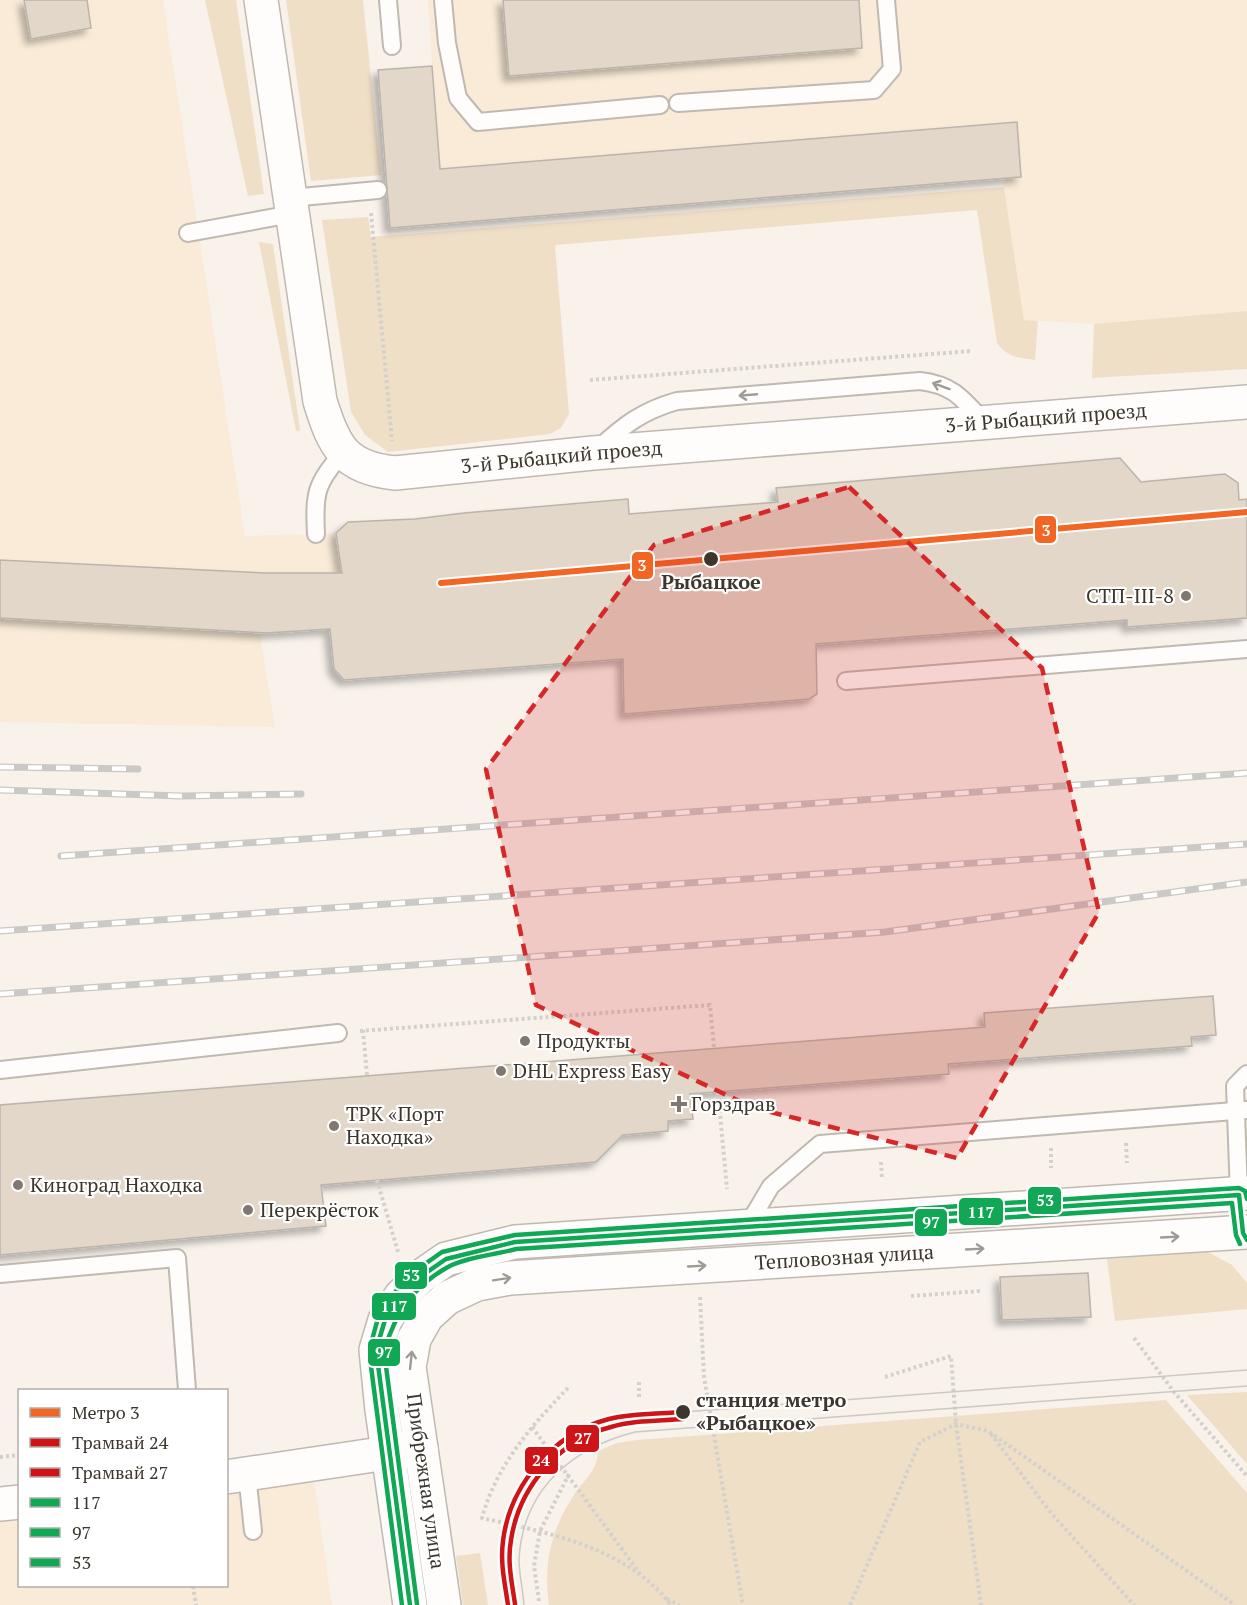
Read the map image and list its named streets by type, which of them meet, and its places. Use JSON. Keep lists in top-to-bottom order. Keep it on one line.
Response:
{"streets":{"street":["3-й Рыбацкий проезд","Тепловозная улица","Прибрежная улица"]},"crossings":[["Тепловозная улица","Прибрежная улица"]],"places":{"other":["Рыбацкое","СТП-III-8","Продукты","DHL Express Easy","ТРК «Порт Находка»","Киноград Находка","Перекрёсток","станция метро «Рыбацкое»"],"health":["Горздрав"]},"lines":["metro line 3","transit line 53","transit line 117","transit line 97","tram line 24","tram line 27"],"legend":["Метро 3","Трамвай 24","Трамвай 27","117","97","53"]}
